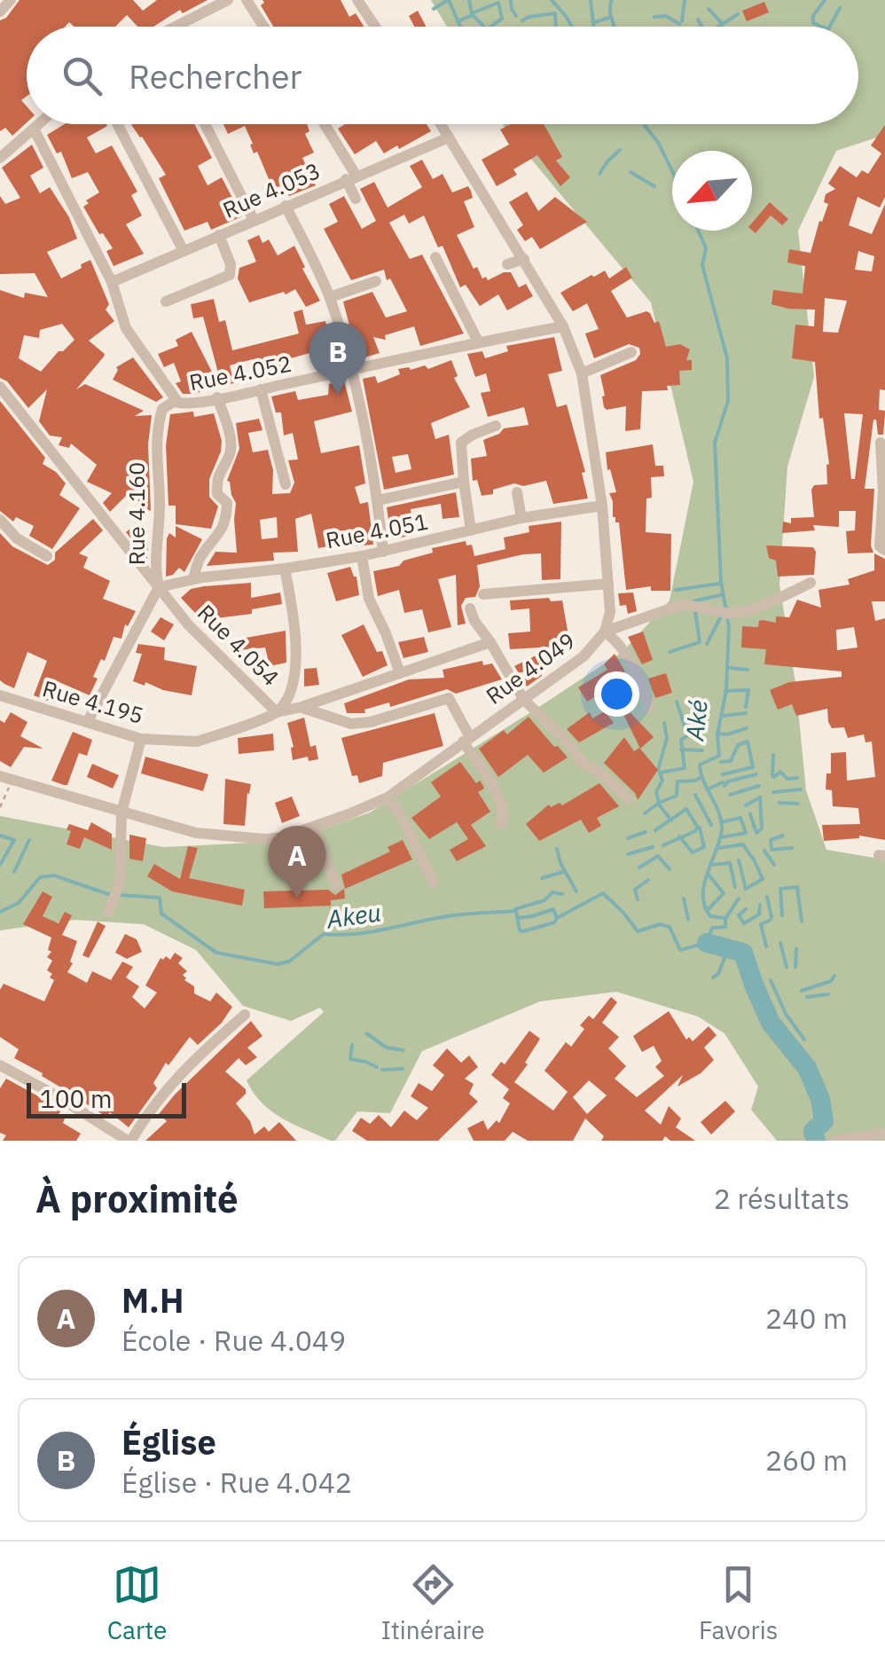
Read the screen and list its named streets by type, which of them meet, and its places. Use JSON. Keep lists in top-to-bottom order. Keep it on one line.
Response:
{"streets":{"street":["Rue 4.053","Rue 4.052","Rue 4.160","Rue 4.051","Rue 4.054","Rue 4.049","Rue 4.195"]},"crossings":[["Rue 4.053","Rue 4.052"],["Rue 4.053","Rue 4.049"],["Rue 4.052","Rue 4.160"],["Rue 4.052","Rue 4.049"],["Rue 4.160","Rue 4.051"],["Rue 4.160","Rue 4.054"],["Rue 4.160","Rue 4.195"],["Rue 4.051","Rue 4.054"],["Rue 4.051","Rue 4.049"],["Rue 4.054","Rue 4.195"]],"water":["Aké","Akeu"],"scale_bar":"100 m","north":"bottom left","page":{"search":"Rechercher","pins":["B","A"],"scale":"100 m","heading":["À proximité","2 résultats"],"list":[{"mark":"A","name":"M.H","note":"École · Rue 4.049","value":"240 m"},{"mark":"B","name":"Église","note":"Église · Rue 4.042","value":"260 m"}],"nav":["Carte","Itinéraire","Favoris"]}}
